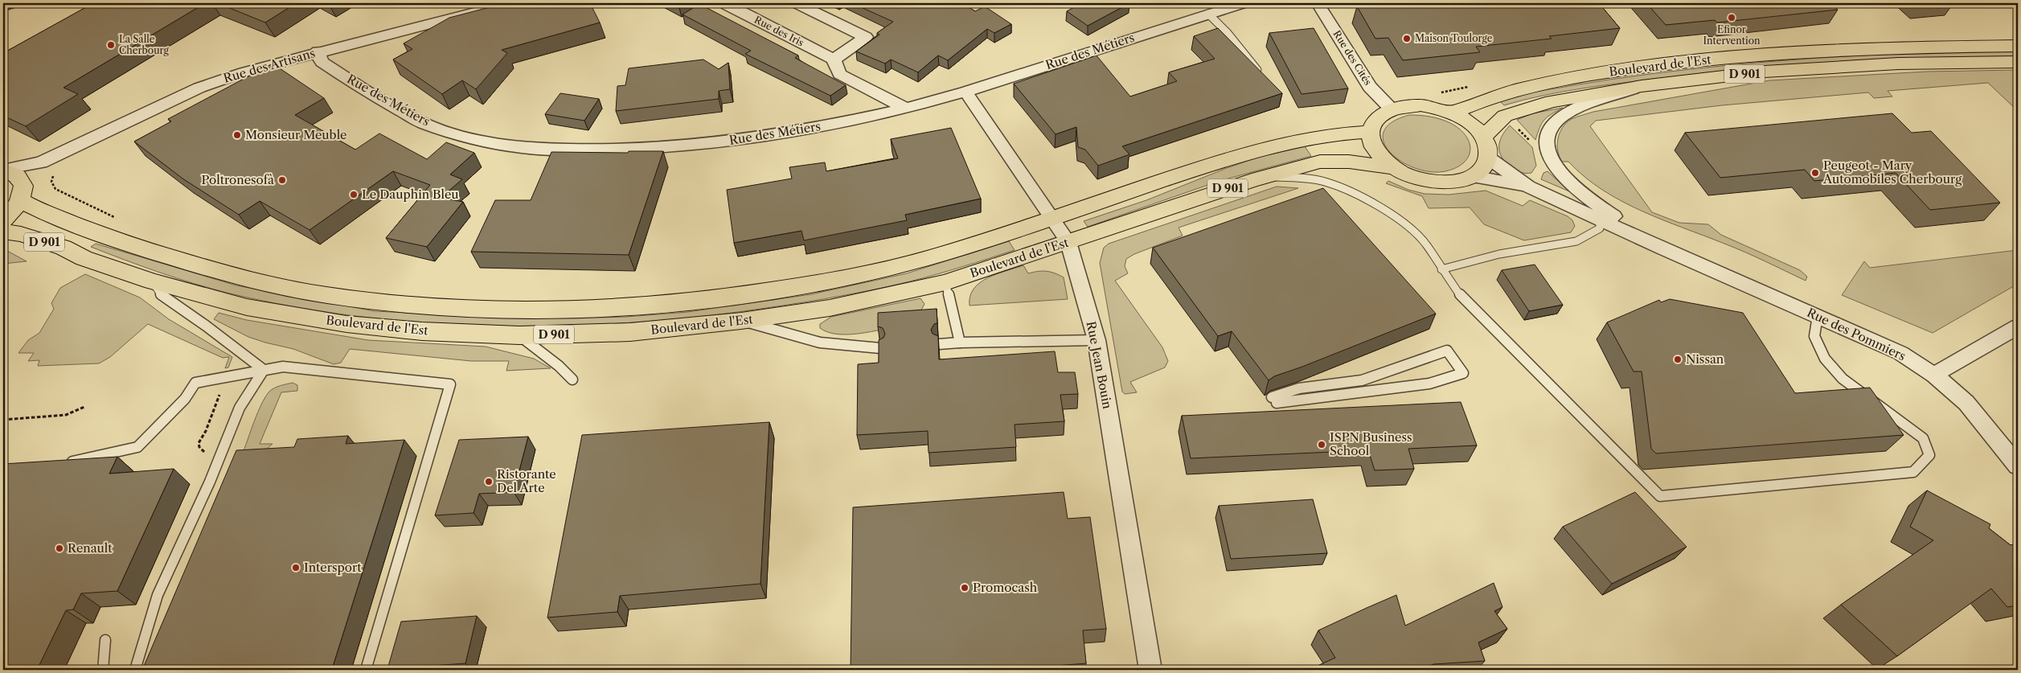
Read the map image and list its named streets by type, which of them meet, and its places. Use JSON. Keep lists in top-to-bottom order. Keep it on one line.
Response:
{"streets":{"main road":["Boulevard de l'Est","D 901"],"street":["Rue des Iris","Rue des Métiers","Rue des Cités","Rue des Artisans","Rue des Pommiers","Rue Jean Bouin"]},"crossings":[["Rue des Métiers","Rue des Artisans"],["Rue des Métiers","Rue Jean Bouin"],["Rue des Cités","Boulevard de l'Est"],["Rue des Cités","Rue des Pommiers"],["Rue des Artisans","Boulevard de l'Est"],["Boulevard de l'Est","Rue des Pommiers"],["Boulevard de l'Est","Rue Jean Bouin"]],"places":["Efinor Intervention","Maison Toulorge","La Salle Cherbourg","Monsieur Meuble","Peugeot - Mary Automobiles Cherbourg","Poltronesofà","Le Dauphin Bleu","Nissan","ISPN Business School","Ristorante Del Arte","Renault","Intersport","Promocash"]}
